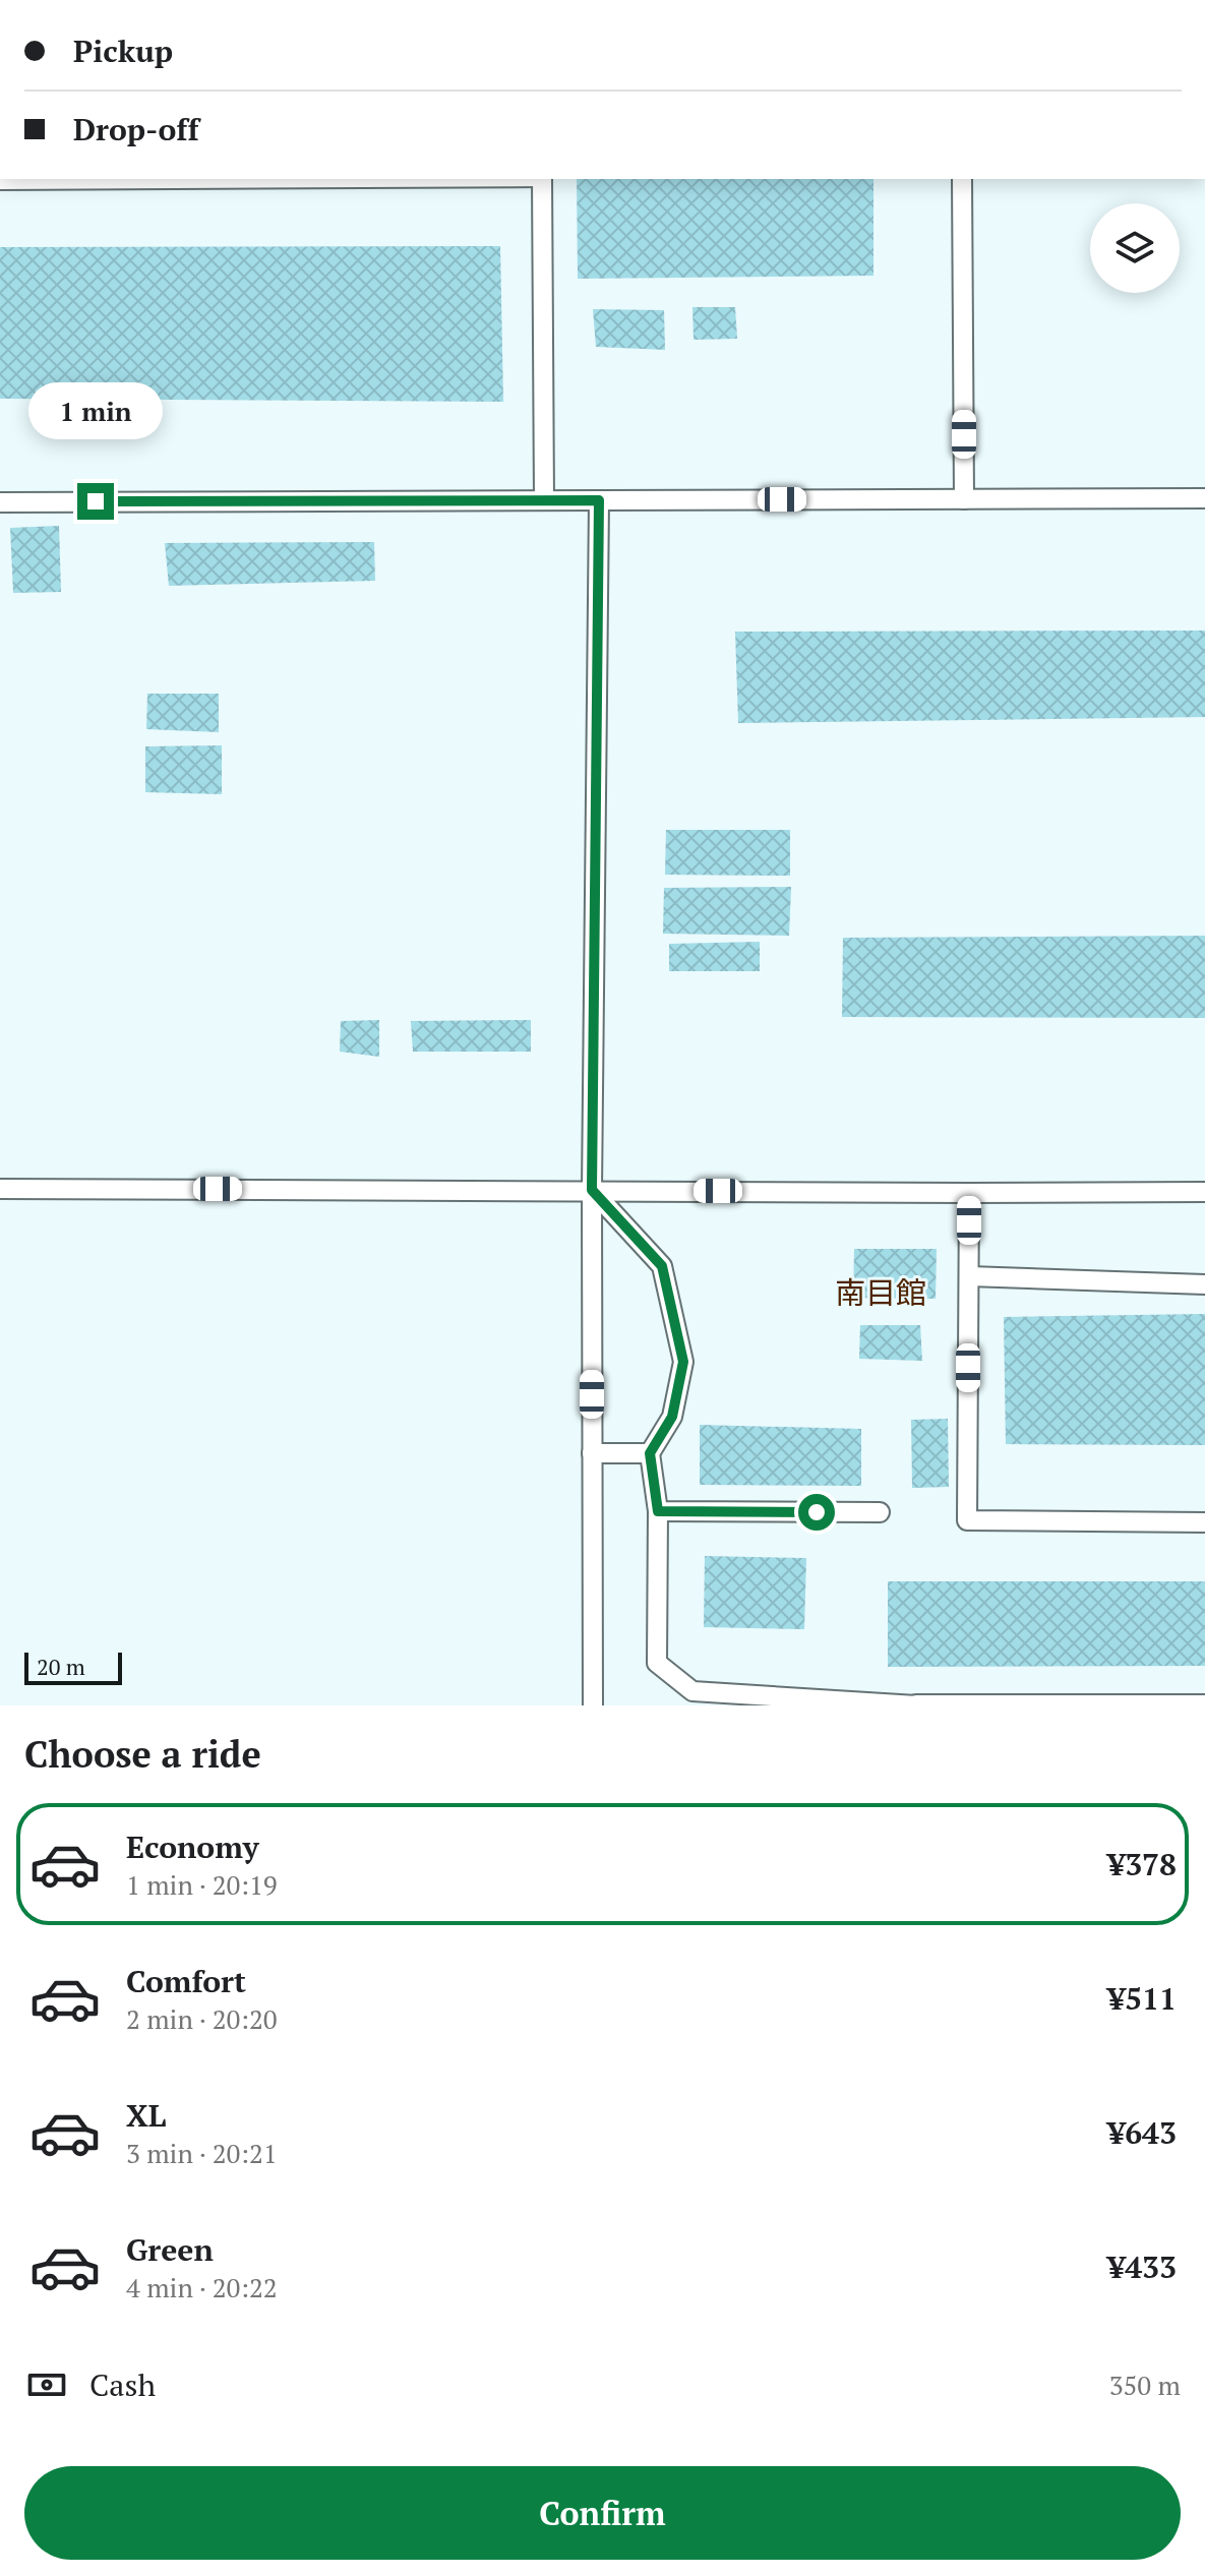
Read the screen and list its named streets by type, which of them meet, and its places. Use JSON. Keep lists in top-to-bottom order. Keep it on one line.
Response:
{"districts":["南目館"],"scale_bar":"20 m","page":{"banner":["Pickup","Drop-off"],"bubble":"1 min","scale":"20 m","heading":"Choose a ride","list":[{"name":"Economy","note":"1 min · 20:19","value":"¥378"},{"name":"Comfort","note":"2 min · 20:20","value":"¥511"},{"name":"XL","note":"3 min · 20:21","value":"¥643"},{"name":"Green","note":"4 min · 20:22","value":"¥433"}],"pay":["Cash","350 m"],"buttons":"Confirm"}}
